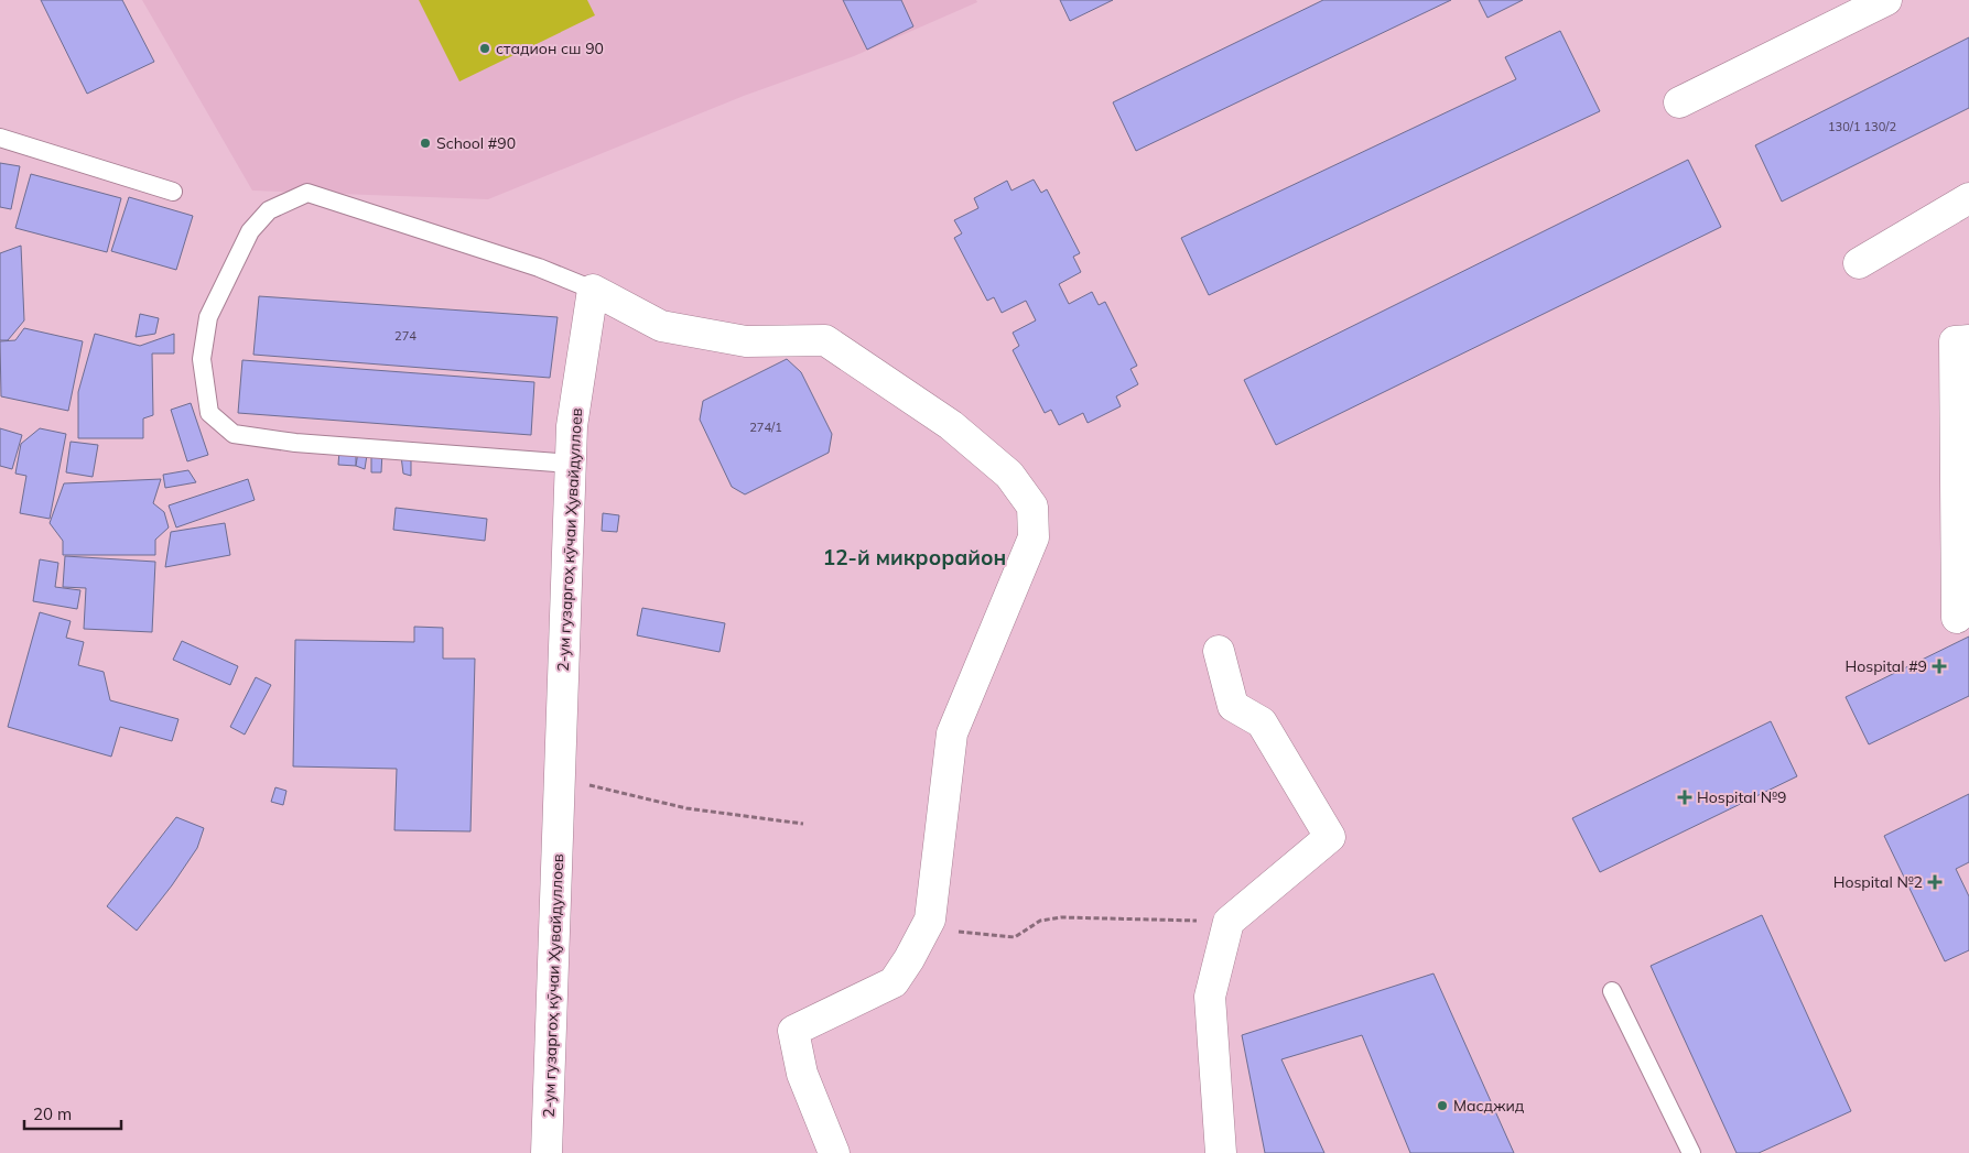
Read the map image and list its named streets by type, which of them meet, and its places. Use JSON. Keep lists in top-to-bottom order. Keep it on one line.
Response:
{"streets":{"street":["2-ум гузаргоҳ кӯчаи Ҳувайдуллоев"]},"districts":["12-й микрорайон"],"places":{"other":["стадион сш 90","School #90","Масджид"],"health":["Hospital #9","Hospital №9","Hospital №2"]},"house_numbers":["130/1 130/2","274","274/1"],"scale_bar":"20 m"}
